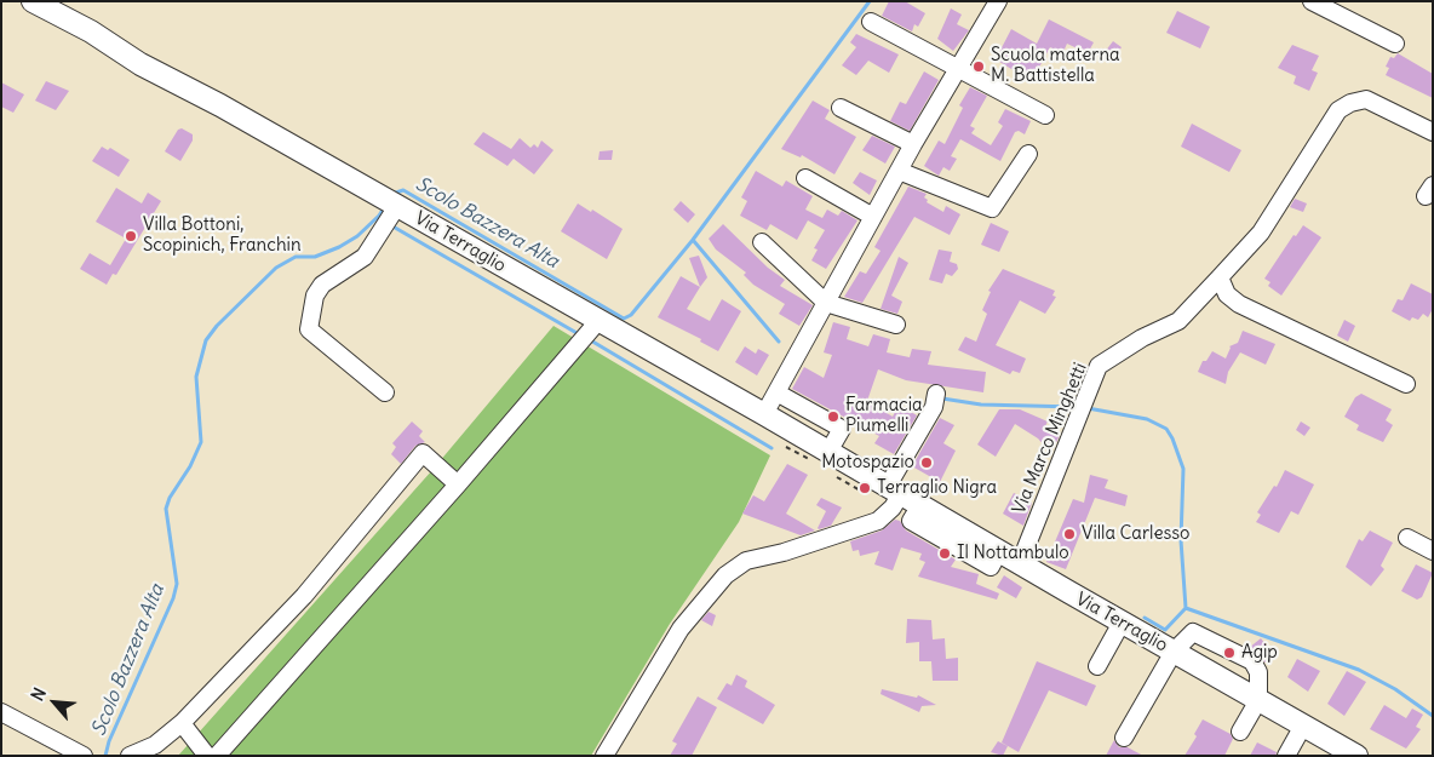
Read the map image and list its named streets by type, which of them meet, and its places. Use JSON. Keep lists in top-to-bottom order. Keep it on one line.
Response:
{"streets":{"main road":["Via Terraglio"],"street":["Via Marco Minghetti"]},"crossings":[["Via Terraglio","Via Marco Minghetti"]],"water":["Scolo Bazzera Alta"],"places":["Scuola materna M. Battistella","Villa Bottoni, Scopinich, Franchin","Farmacia Piumelli","Motospazio","Terraglio Nigra","Villa Carlesso","Il Nottambulo","Agip"],"north":"top left"}
